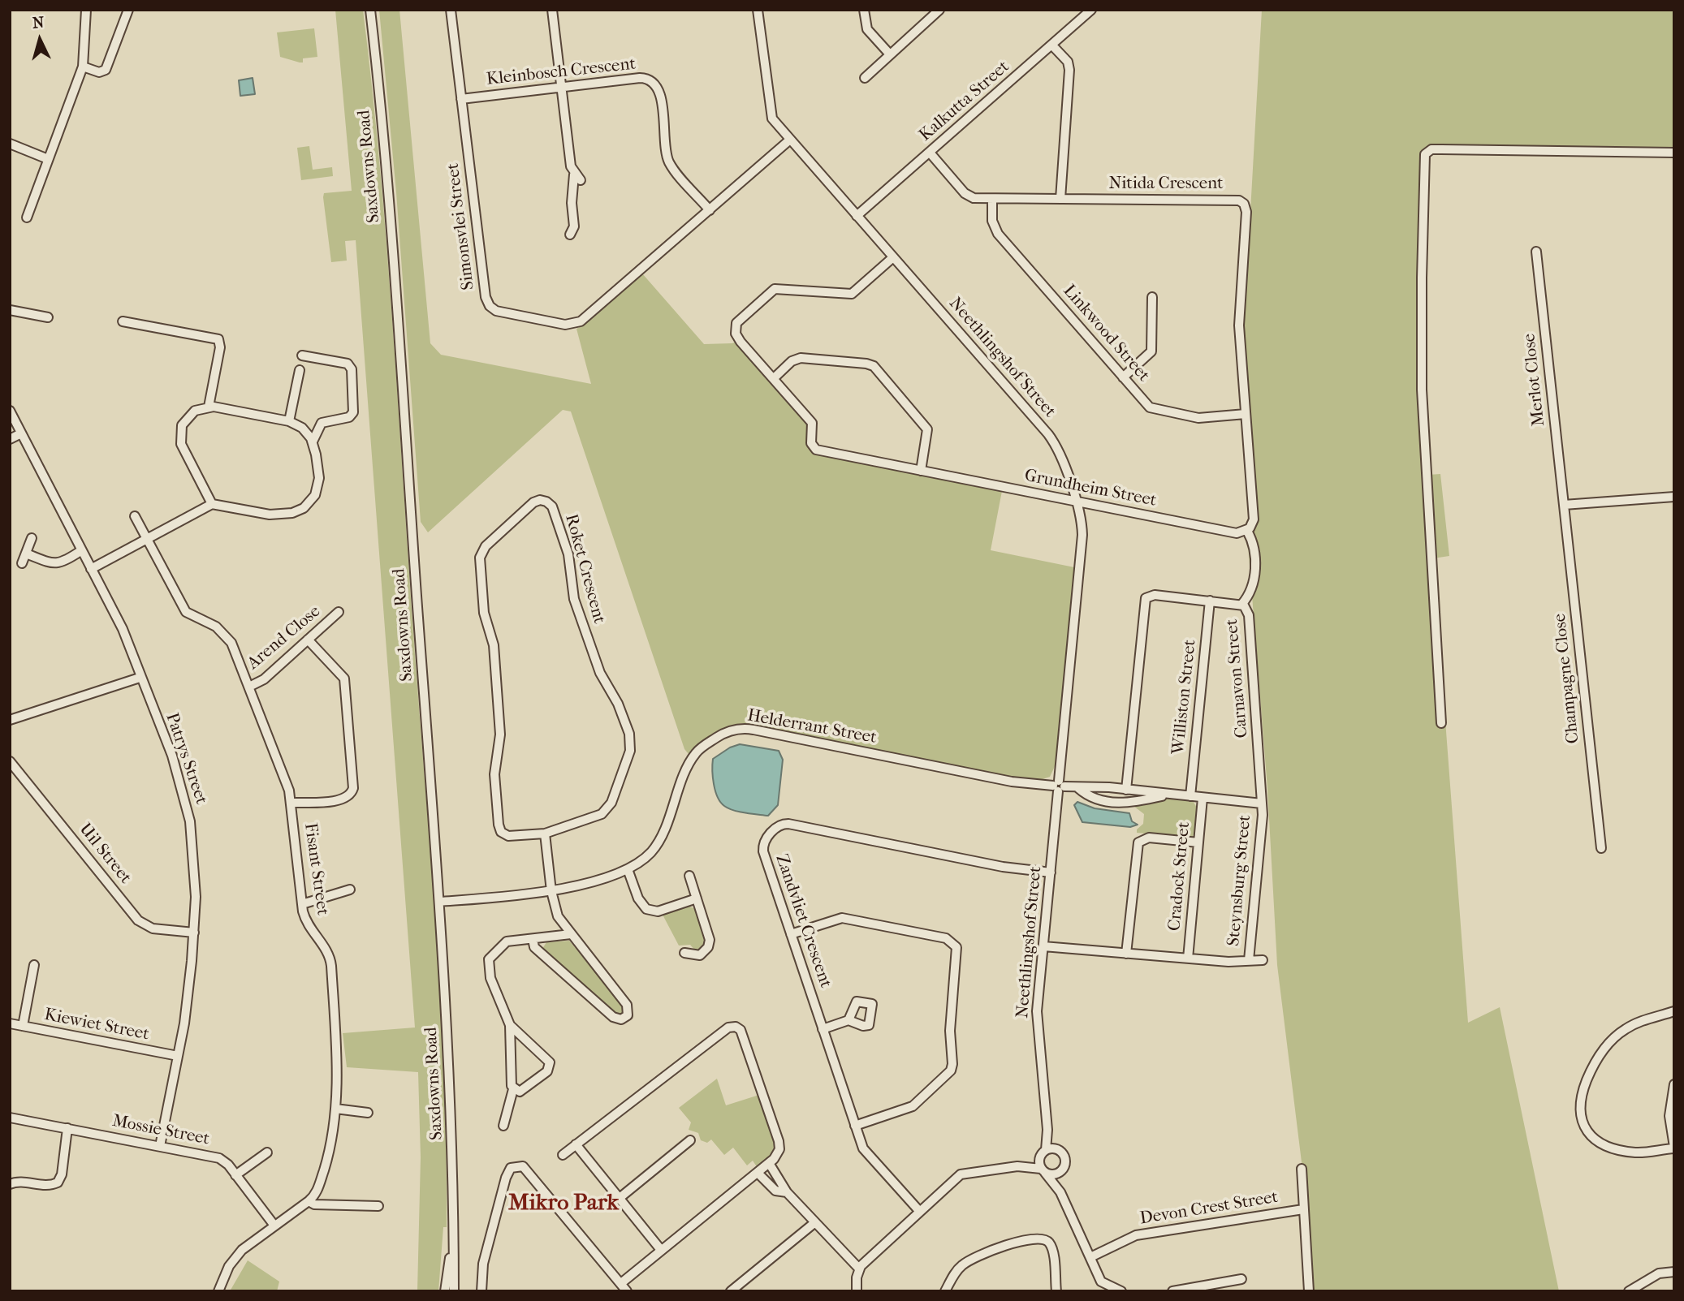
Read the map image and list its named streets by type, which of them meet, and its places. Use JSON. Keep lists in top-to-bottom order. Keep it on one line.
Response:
{"streets":{"street":["Kleinbosch Crescent","Kalkutta Street","Saxdowns Road","Nitida Crescent","Simonsvlei Street","Linkwood Street","Neethlingshof Street","Merlot Close","Grundheim Street","Roket Crescent","Arend Close","Carnavon Street","Champagne Close","Williston Street","Helderrant Street","Patrys Street","Uil Street","Fisant Street","Cradock Street","Steynsburg Street","Zandvliet Crescent","Kiewiet Street","Mossie Street","Devon Crest Street"]},"crossings":[["Kleinbosch Crescent","Simonsvlei Street"],["Kalkutta Street","Nitida Crescent"],["Kalkutta Street","Neethlingshof Street"],["Saxdowns Road","Helderrant Street"],["Nitida Crescent","Linkwood Street"],["Simonsvlei Street","Neethlingshof Street"],["Neethlingshof Street","Grundheim Street"],["Neethlingshof Street","Helderrant Street"],["Neethlingshof Street","Zandvliet Crescent"],["Merlot Close","Champagne Close"],["Arend Close","Fisant Street"],["Carnavon Street","Williston Street"],["Carnavon Street","Helderrant Street"],["Carnavon Street","Steynsburg Street"],["Williston Street","Helderrant Street"],["Helderrant Street","Cradock Street"],["Helderrant Street","Steynsburg Street"],["Patrys Street","Uil Street"],["Patrys Street","Kiewiet Street"],["Patrys Street","Mossie Street"],["Fisant Street","Mossie Street"]],"districts":["Mikro Park"],"north":"top"}
